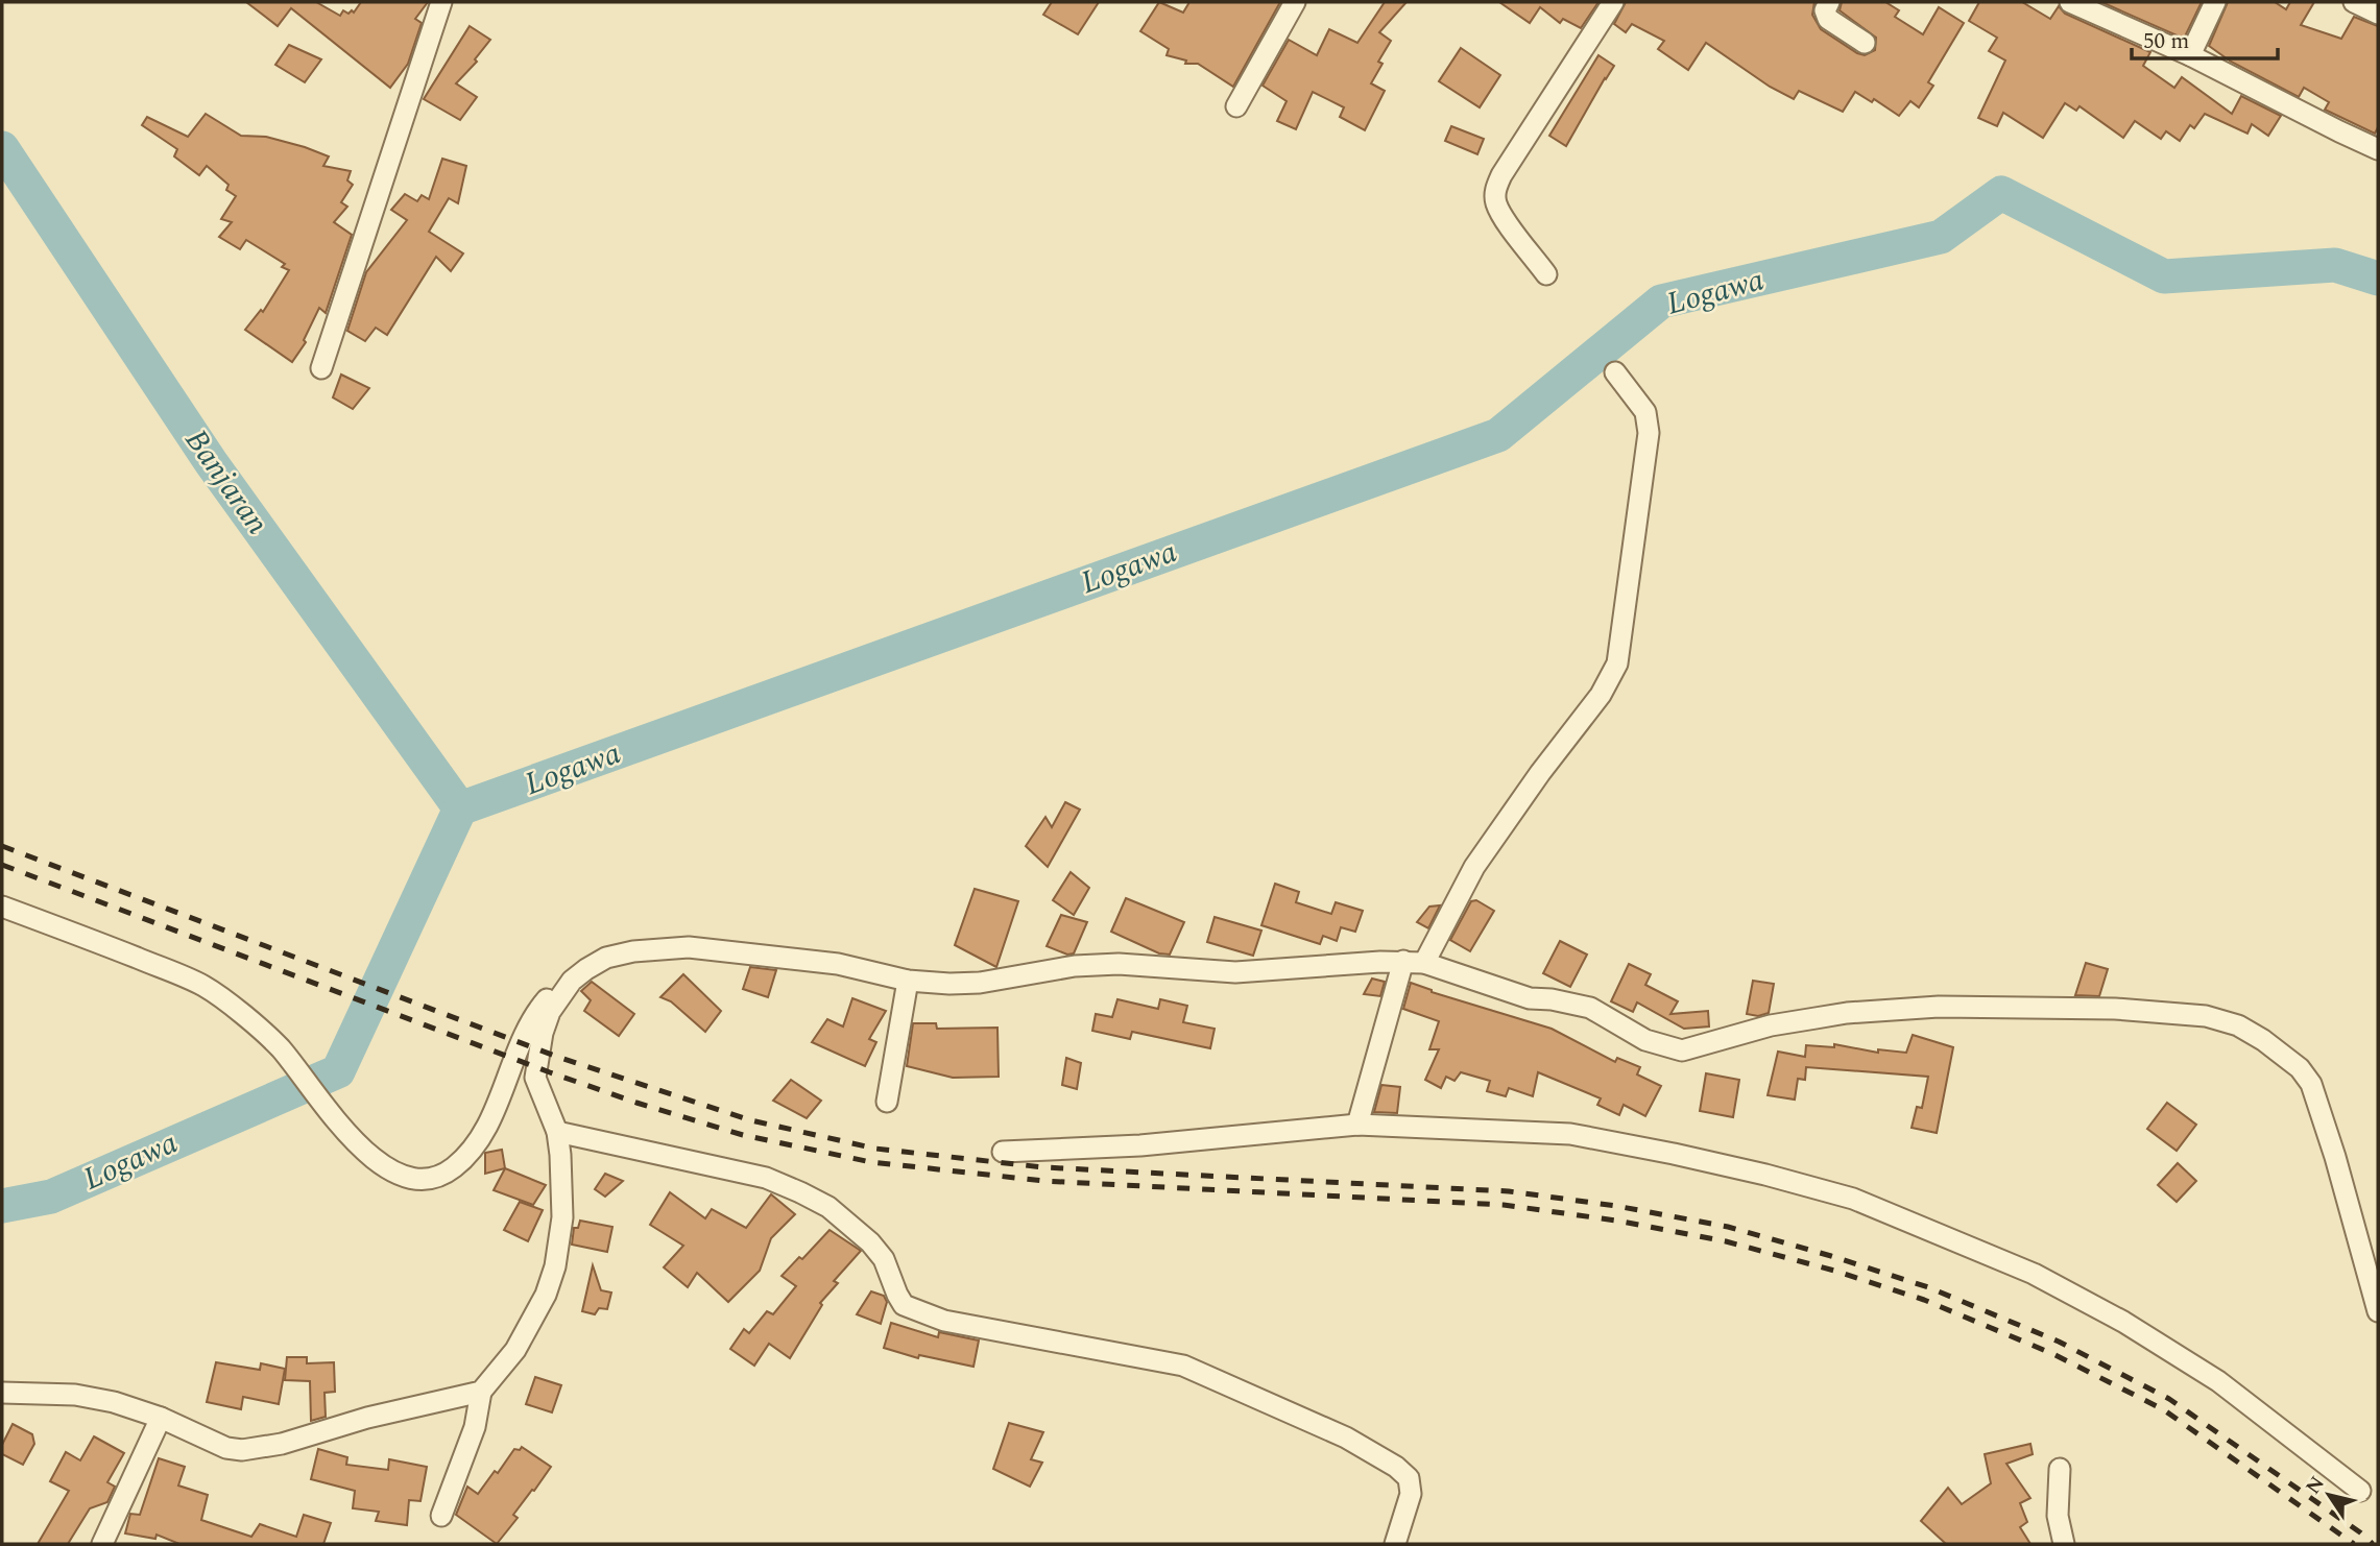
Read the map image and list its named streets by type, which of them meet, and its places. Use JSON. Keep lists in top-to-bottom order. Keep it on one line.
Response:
{"water":["Logawa","Banjaran"],"scale_bar":"50 m","north":"top left"}
